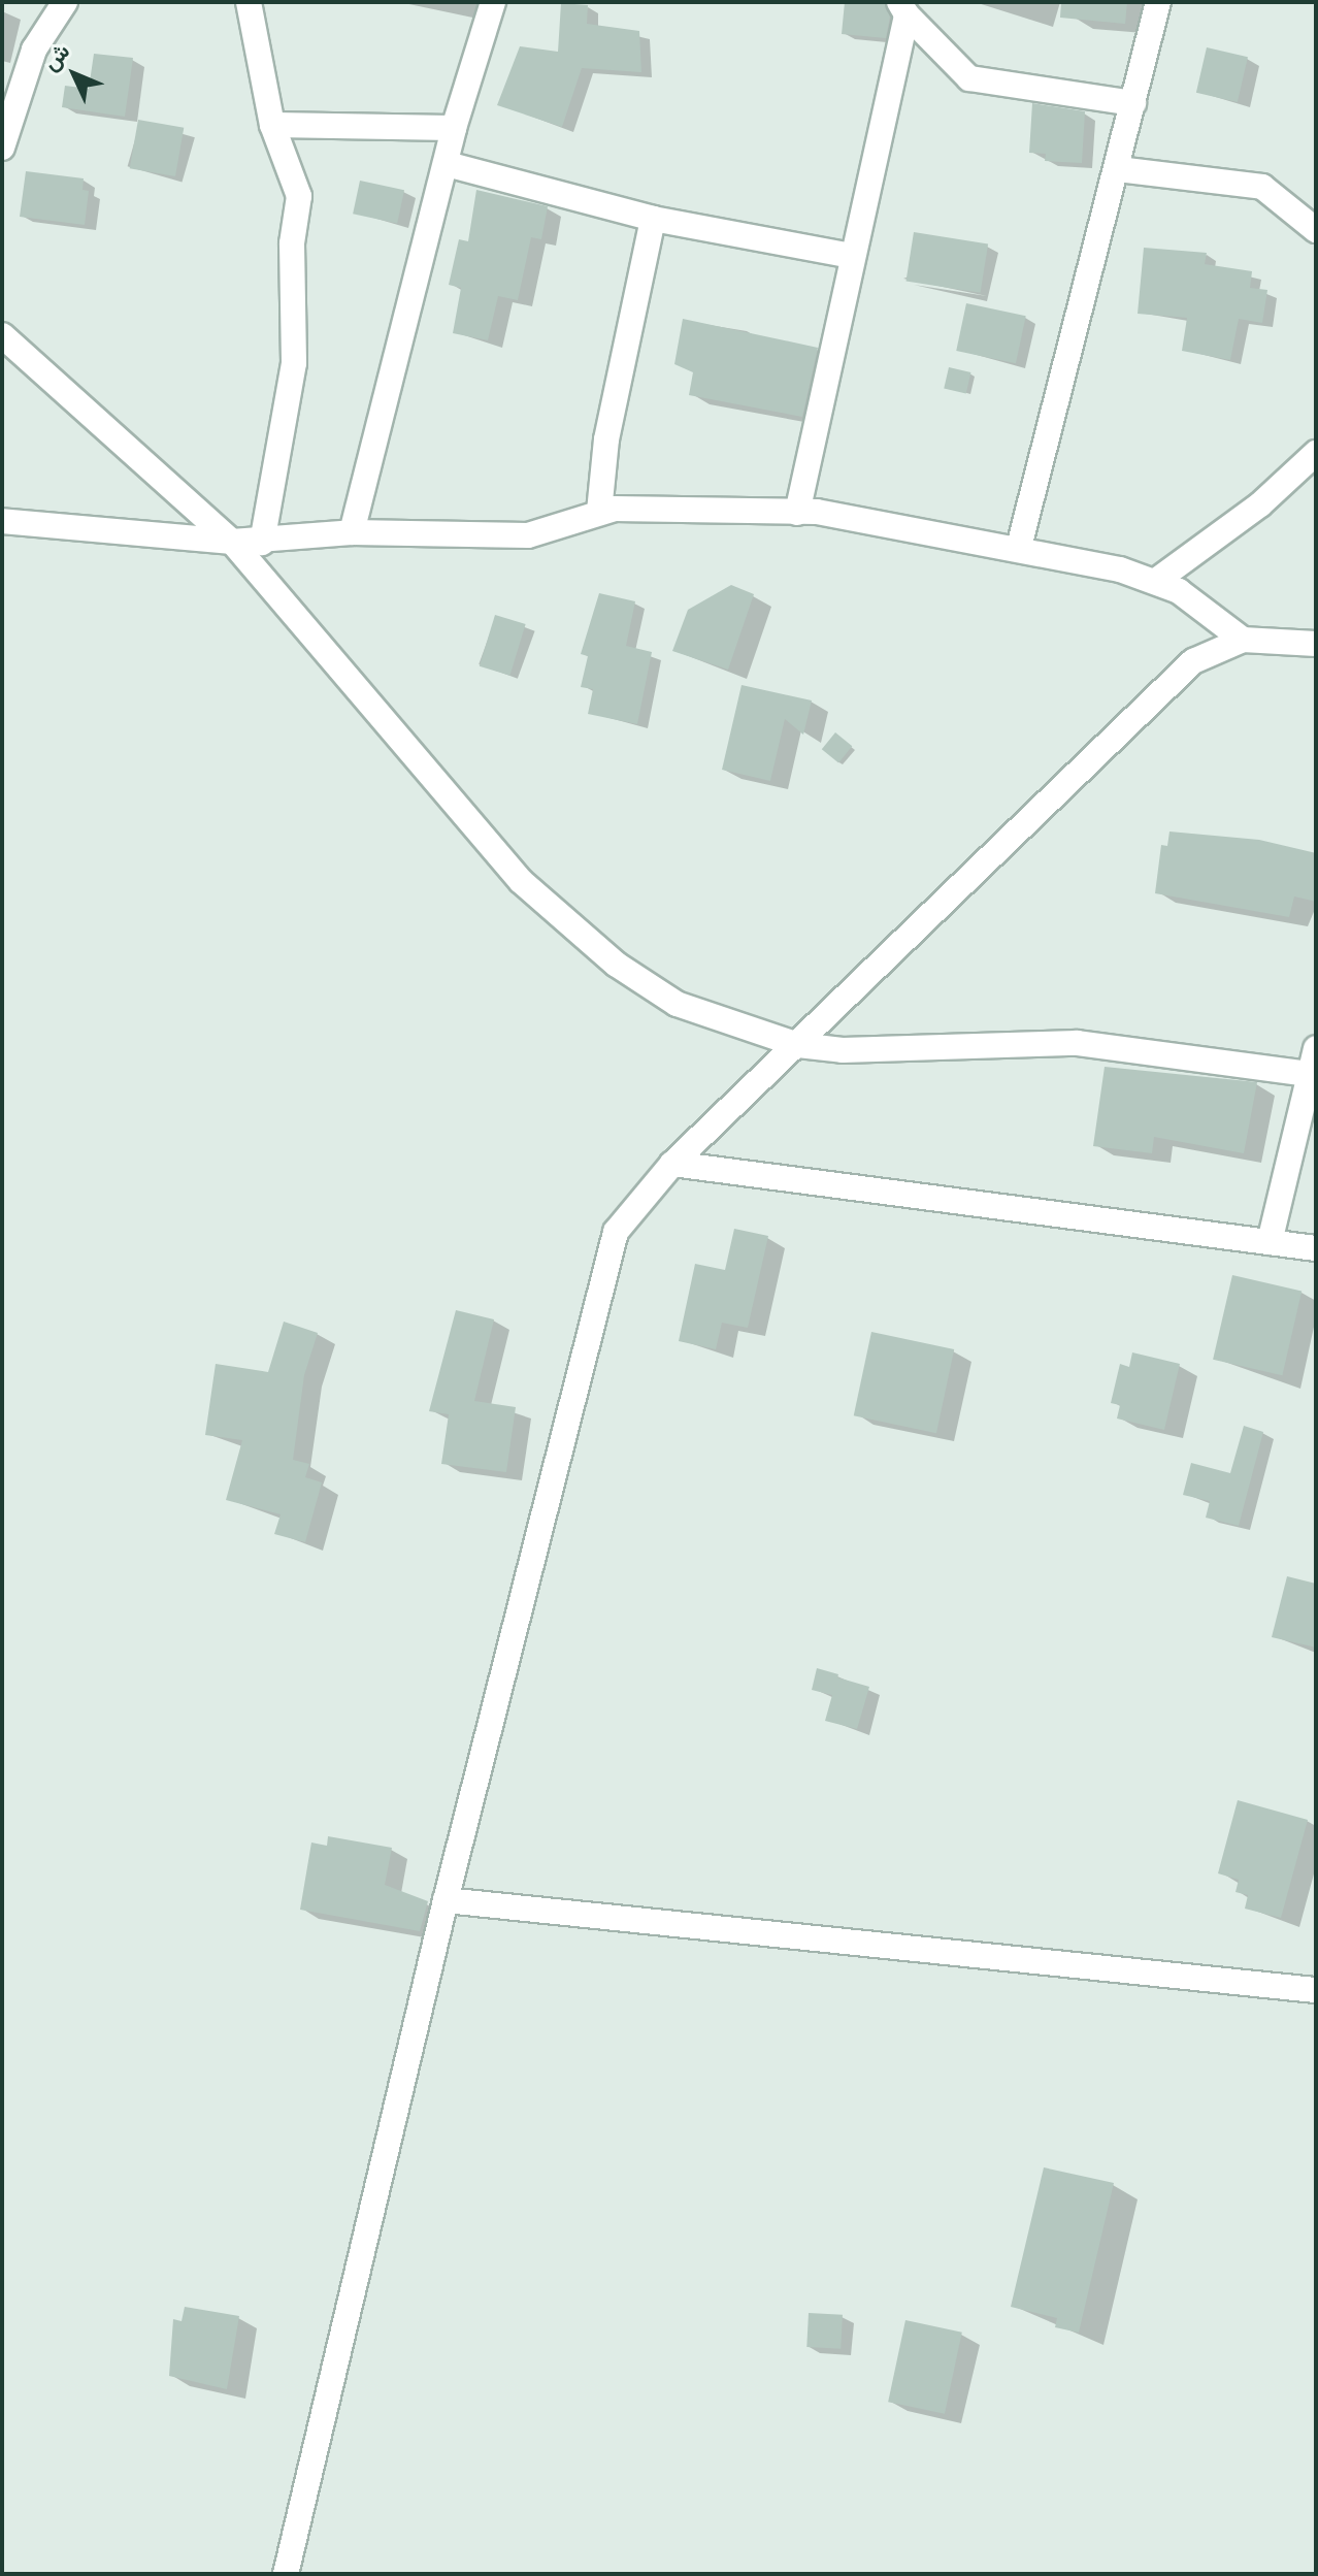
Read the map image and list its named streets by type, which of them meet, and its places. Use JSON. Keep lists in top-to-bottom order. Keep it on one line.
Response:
{"north":"top left"}
